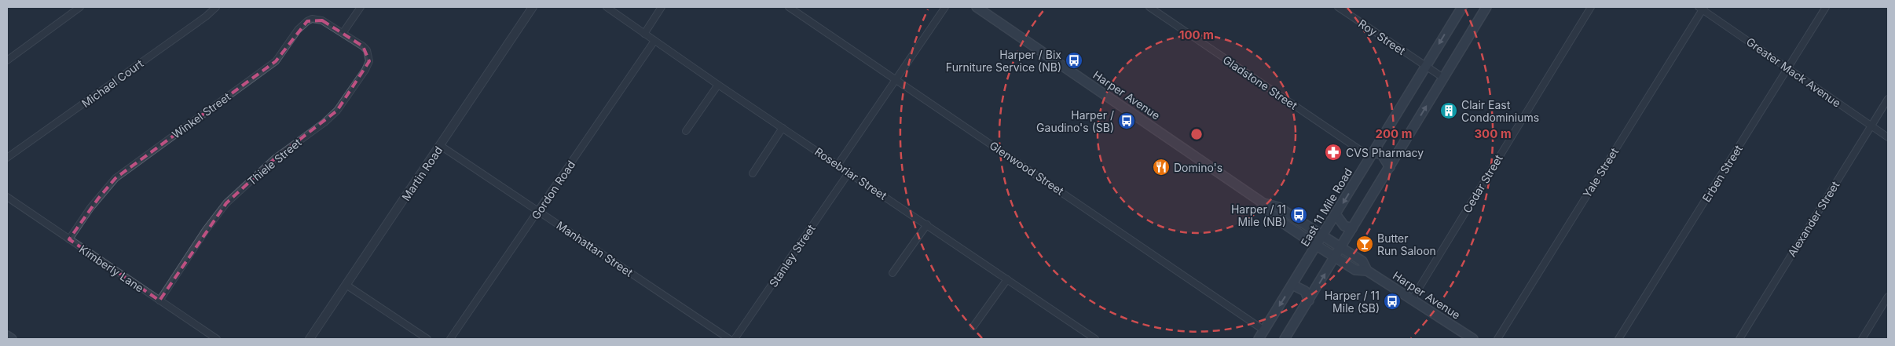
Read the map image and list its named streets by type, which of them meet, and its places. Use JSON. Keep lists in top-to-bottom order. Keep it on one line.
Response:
{"streets":{"main road":["Harper Avenue","East 11 Mile Road"],"street":["Roy Street","Greater Mack Avenue","Gladstone Street","Michael Court","Winkel Street","Thiele Street","Glenwood Street","Yale Street","Martin Road","Rosebriar Street","Erben Street","Cedar Street","Gordon Road","Alexander Street","Manhattan Street","Stanley Street","Kimberly Lane"]},"crossings":[["Roy Street","East 11 Mile Road"],["Greater Mack Avenue","Yale Street"],["Greater Mack Avenue","Erben Street"],["Greater Mack Avenue","Alexander Street"],["Gladstone Street","East 11 Mile Road"],["Harper Avenue","Cedar Street"],["Harper Avenue","East 11 Mile Road"],["Winkel Street","Thiele Street"],["Winkel Street","Kimberly Lane"],["Thiele Street","Kimberly Lane"],["Glenwood Street","East 11 Mile Road"],["Martin Road","Manhattan Street"],["Rosebriar Street","Gordon Road"],["Rosebriar Street","Stanley Street"],["Gordon Road","Manhattan Street"]],"places":{"bus stop":["Harper / Bix Furniture Service (NB)","Harper / Gaudino's (SB)","Harper / 11 Mile (NB)","Harper / 11 Mile (SB)"],"building":["Clair East Condominiums"],"pharmacy":["CVS Pharmacy"],"restaurant":["Domino's"],"bar":["Butter Run Saloon"]},"rings":["100 m","200 m","300 m"]}
